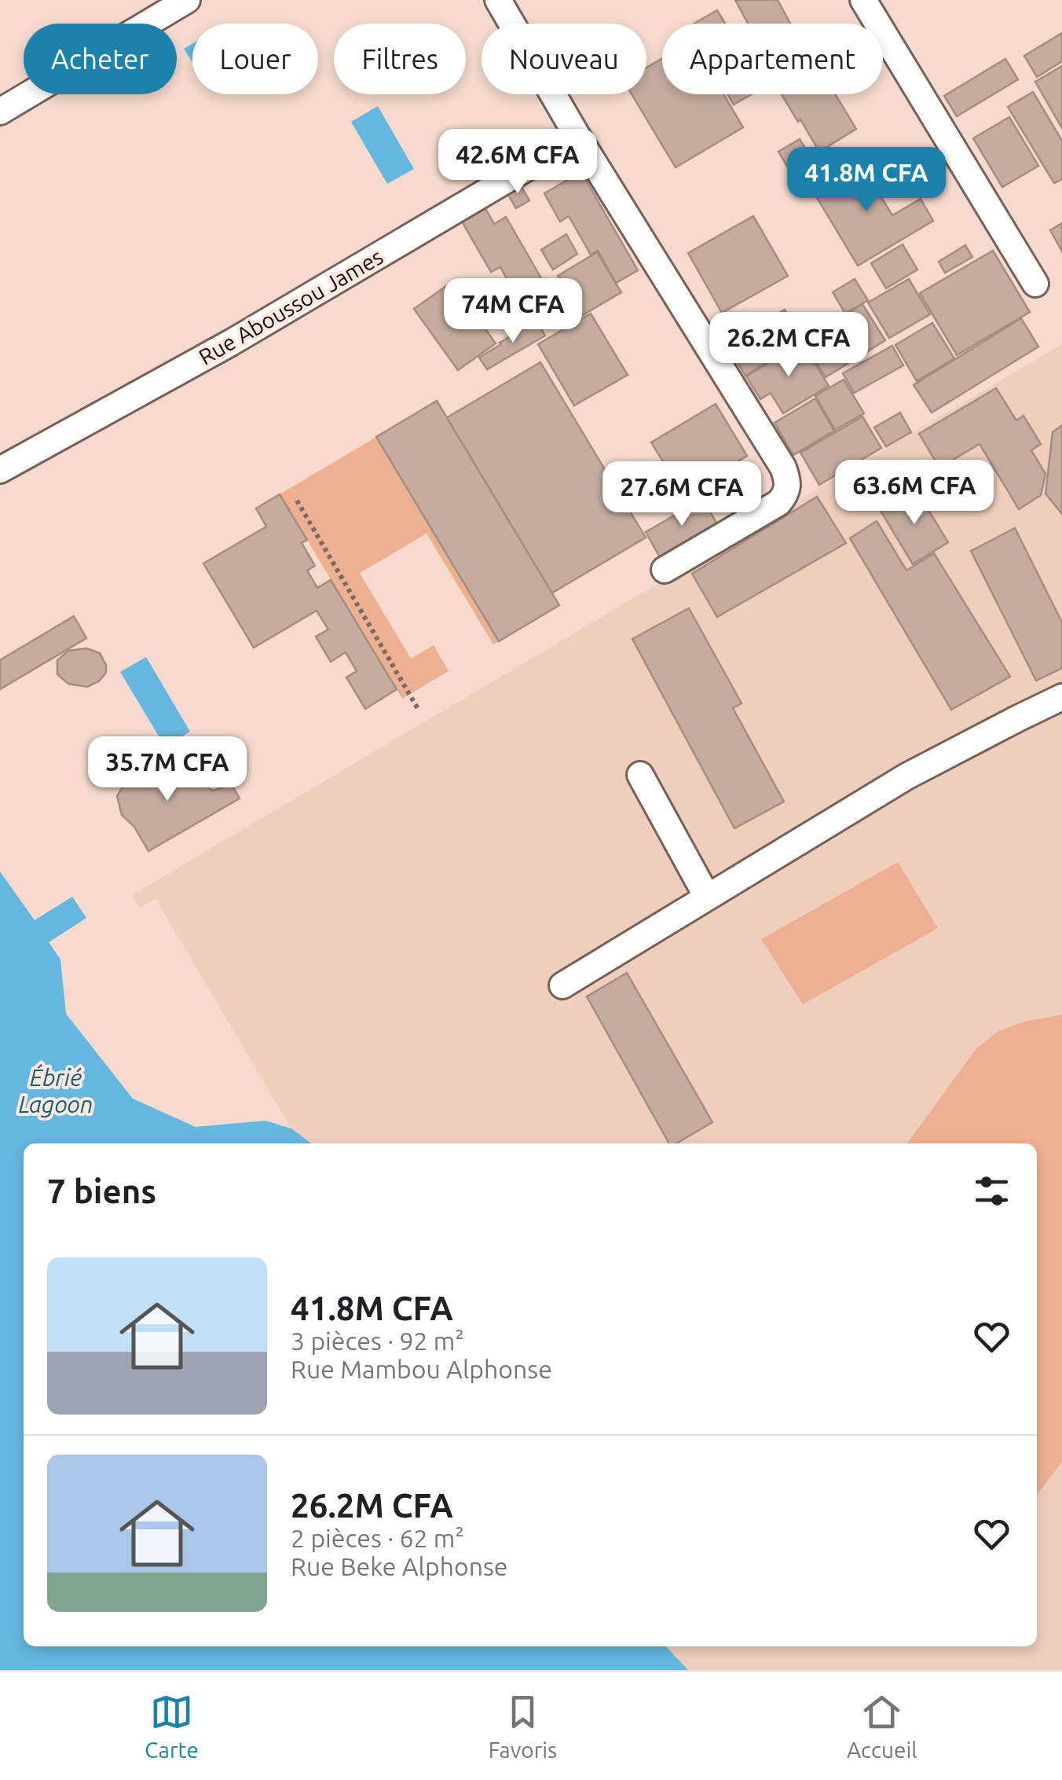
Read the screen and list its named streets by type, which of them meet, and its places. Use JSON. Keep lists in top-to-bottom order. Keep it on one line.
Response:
{"streets":{"street":["Rue Aboussou James"]},"water":["Ébrié Lagoon"],"page":{"chip":["Acheter","Louer","Filtres","Nouveau","Appartement"],"price":["42.6M CFA","41.8M CFA","74M CFA","26.2M CFA","63.6M CFA","27.6M CFA","35.7M CFA"],"heading":"7 biens","list":[{"name":"41.8M CFA","note":"3 pièces · 92 m² · Rue Mambou Alphonse"},{"name":"26.2M CFA","note":"2 pièces · 62 m² · Rue Beke Alphonse"}],"tabs":["Carte","Favoris","Accueil"]}}
